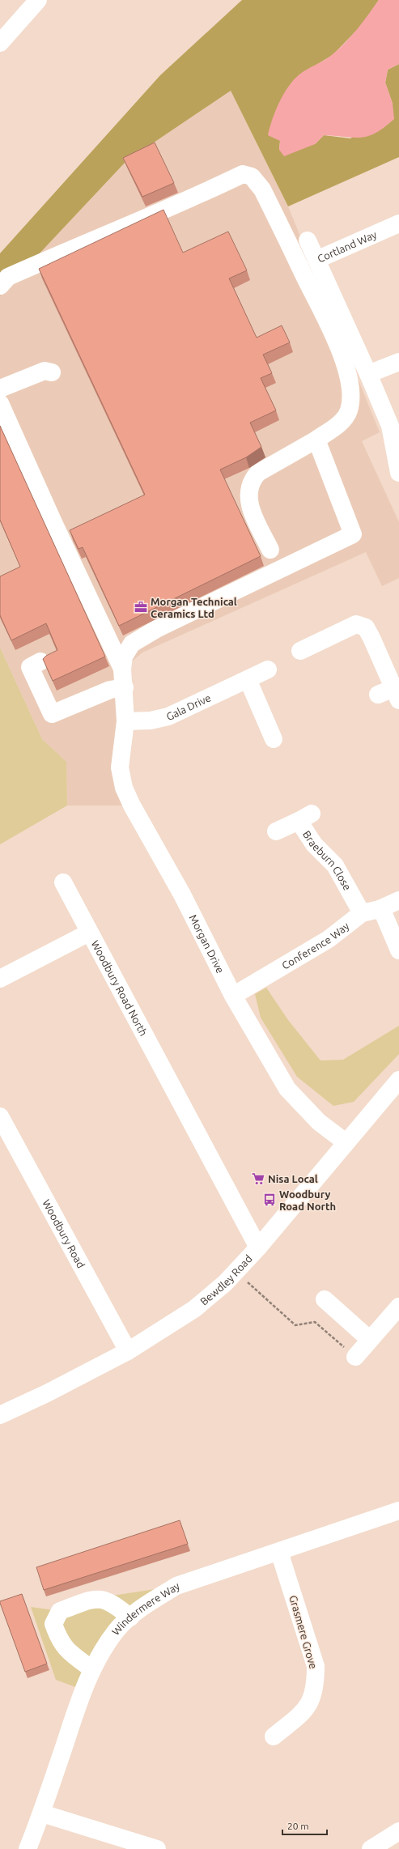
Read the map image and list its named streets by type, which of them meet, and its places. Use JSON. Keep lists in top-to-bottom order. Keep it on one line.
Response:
{"streets":{"street":["Cortland Way","Gala Drive","Braeburn Close","Morgan Drive","Conference Way","Woodbury Road North","Woodbury Road","Bewdley Road","Windermere Way","Grasmere Grove"]},"crossings":[["Gala Drive","Morgan Drive"],["Braeburn Close","Conference Way"],["Morgan Drive","Conference Way"],["Morgan Drive","Bewdley Road"],["Woodbury Road North","Bewdley Road"],["Woodbury Road","Bewdley Road"],["Windermere Way","Grasmere Grove"]],"places":{"office":["Morgan Technical Ceramics Ltd"],"supermarket":["Nisa Local"],"bus stop":["Woodbury Road North"]},"scale_bar":"20 m"}
